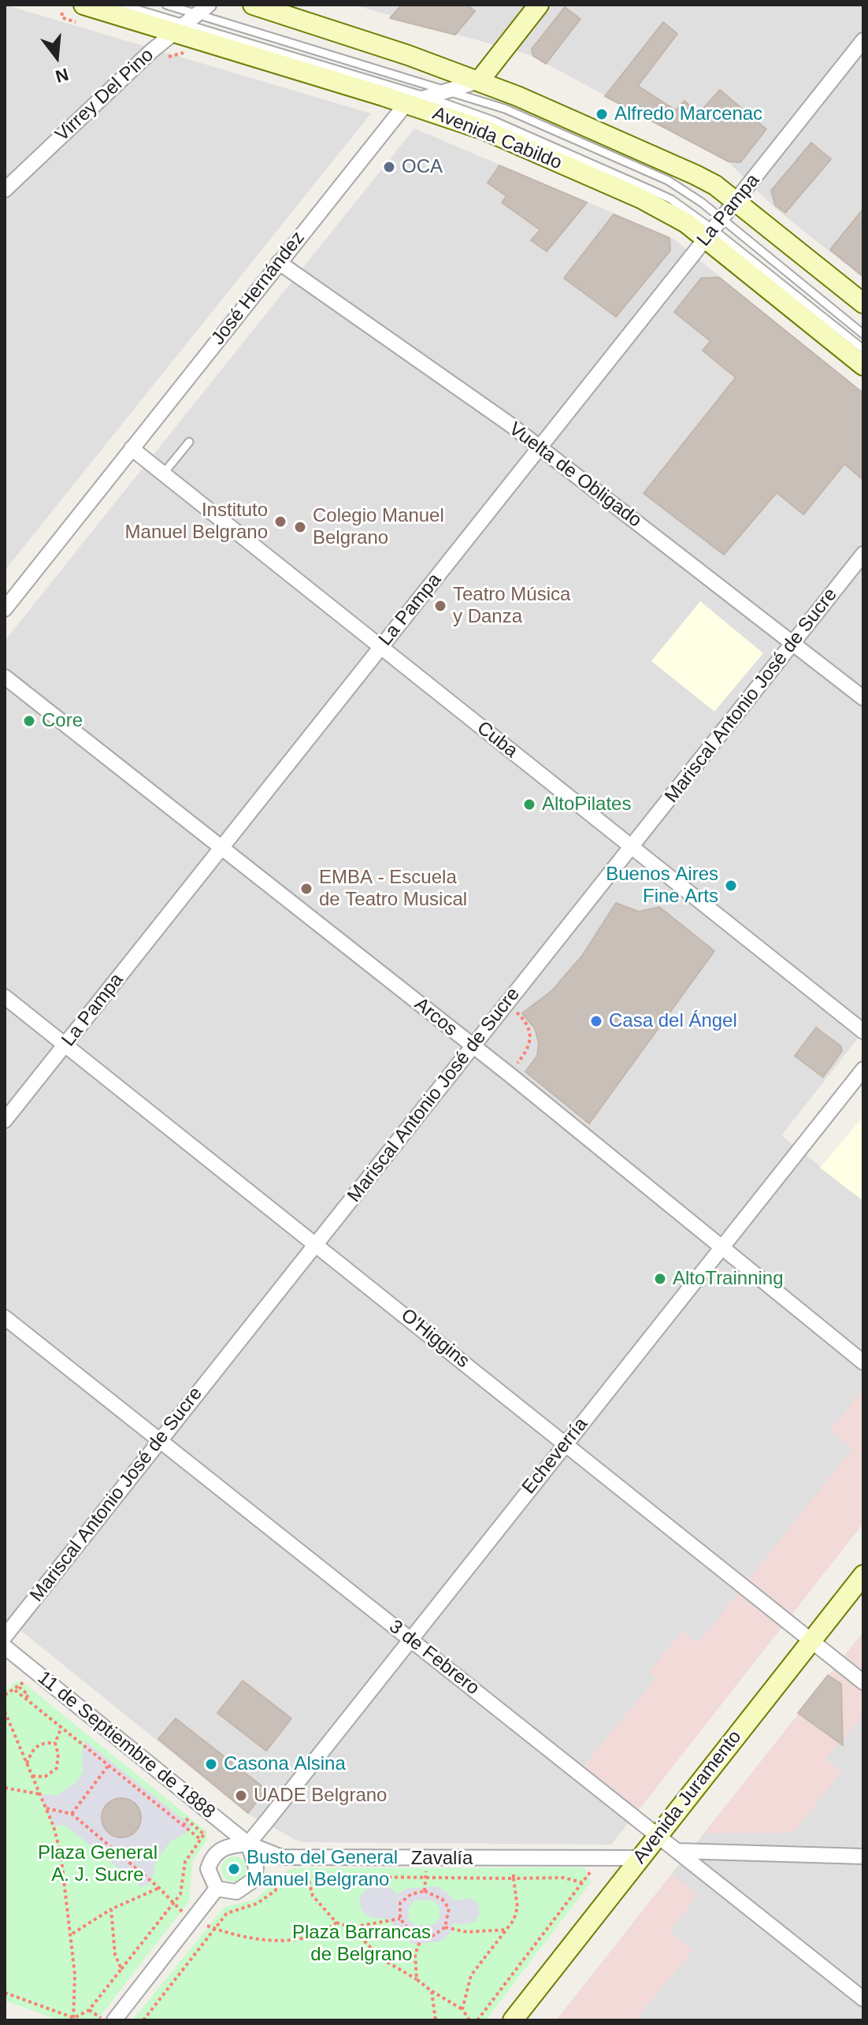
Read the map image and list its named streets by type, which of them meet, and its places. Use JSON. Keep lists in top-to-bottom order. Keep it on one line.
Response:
{"streets":{"main road":["Avenida Cabildo","Avenida Juramento"],"street":["Virrey Del Pino","La Pampa","José Hernández","Vuelta de Obligado","Mariscal Antonio José de Sucre","Cuba","Arcos","O'Higgins","Echeverría","3 de Febrero","11 de Septiembre de 1888","Zavalía"]},"crossings":[["Virrey Del Pino","Avenida Cabildo"],["Avenida Cabildo","La Pampa"],["Avenida Cabildo","José Hernández"],["La Pampa","Vuelta de Obligado"],["La Pampa","Cuba"],["La Pampa","Arcos"],["La Pampa","O'Higgins"],["José Hernández","Vuelta de Obligado"],["José Hernández","Cuba"],["Vuelta de Obligado","Mariscal Antonio José de Sucre"],["Mariscal Antonio José de Sucre","Cuba"],["Mariscal Antonio José de Sucre","Arcos"],["Mariscal Antonio José de Sucre","O'Higgins"],["Mariscal Antonio José de Sucre","3 de Febrero"],["Arcos","Echeverría"],["O'Higgins","Echeverría"],["O'Higgins","Avenida Juramento"],["Echeverría","3 de Febrero"],["Echeverría","11 de Septiembre de 1888"],["Echeverría","Zavalía"],["3 de Febrero","Avenida Juramento"],["11 de Septiembre de 1888","Zavalía"],["Avenida Juramento","Zavalía"]],"parks":["Plaza General A. J. Sucre","Plaza Barrancas de Belgrano"],"places":["Alfredo Marcenac","OCA","Instituto Manuel Belgrano","Colegio Manuel Belgrano","Teatro Música y Danza","Core","AltoPilates","Buenos Aires Fine Arts","EMBA - Escuela de Teatro Musical","Casa del Ángel","AltoTrainning","Casona Alsina","UADE Belgrano","Busto del General Manuel Belgrano"],"north":"bottom"}
